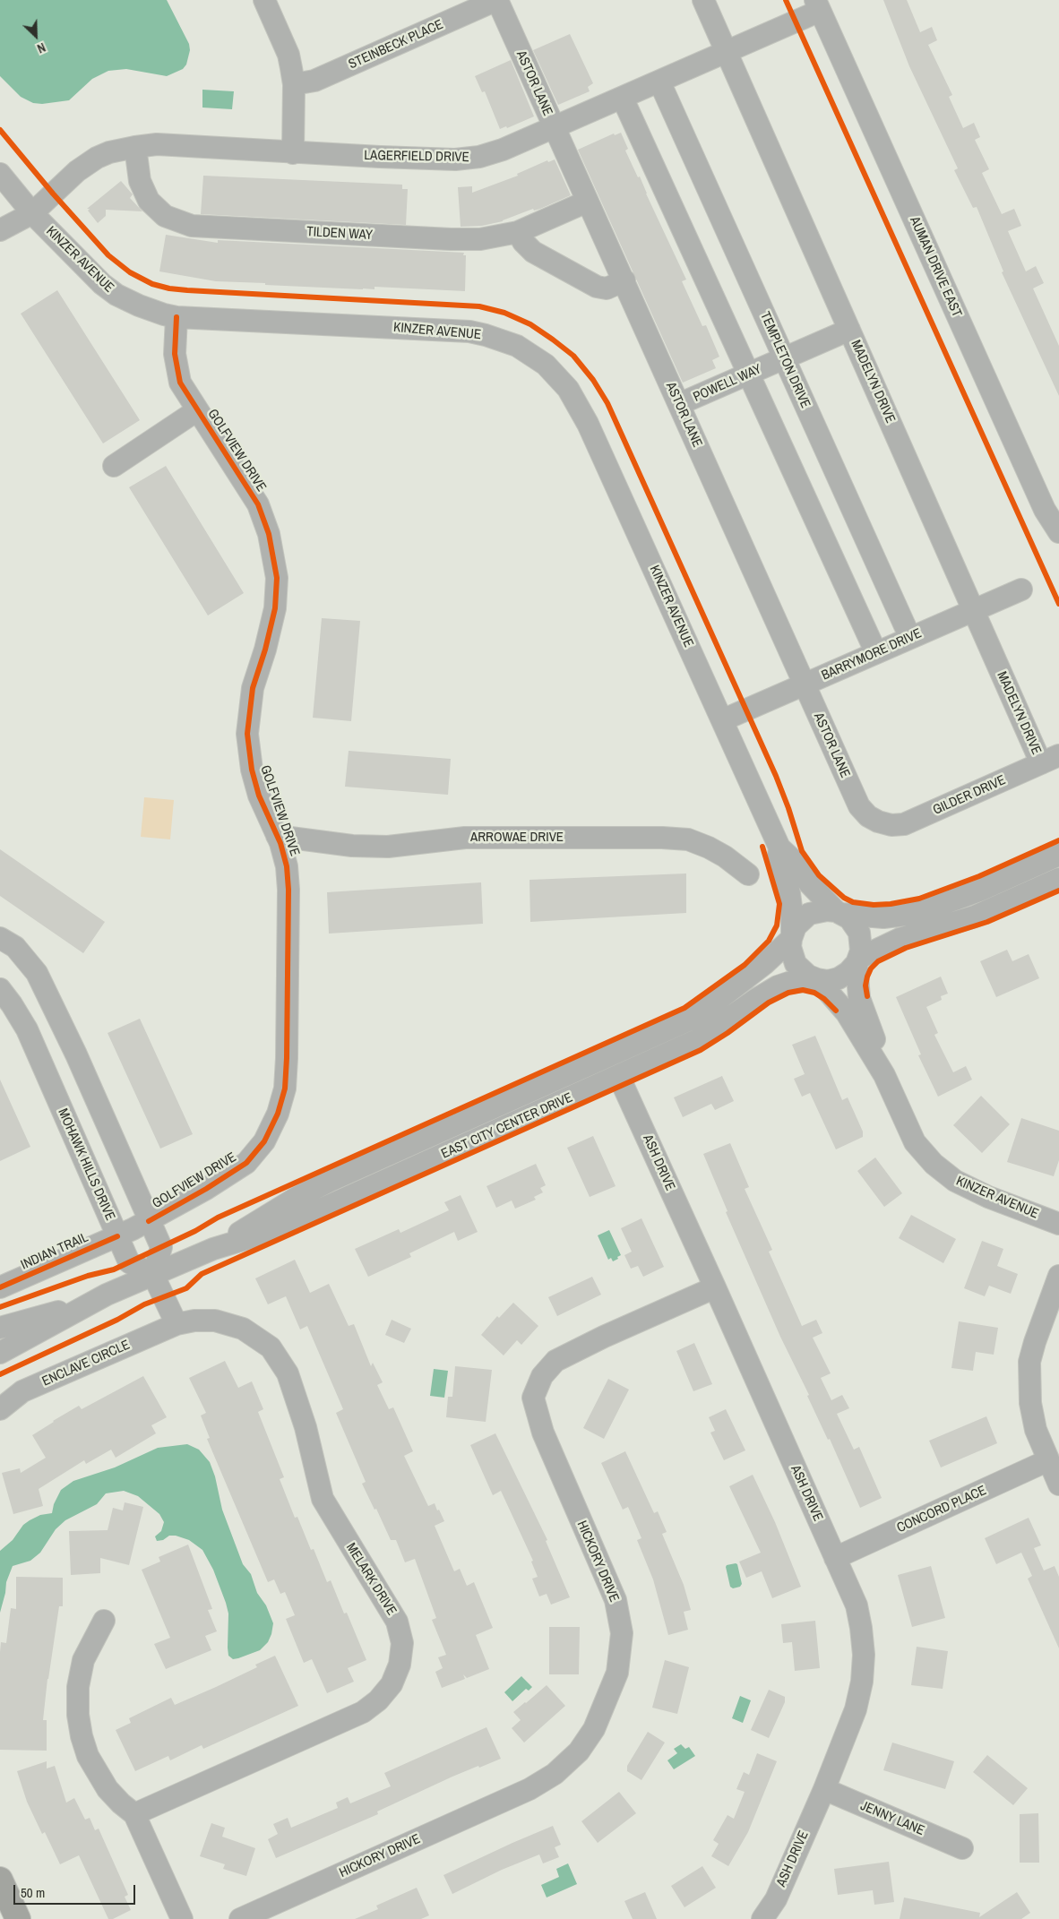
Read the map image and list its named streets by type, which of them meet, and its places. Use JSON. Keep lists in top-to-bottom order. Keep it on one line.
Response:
{"streets":{"street":["STEINBECK PLACE","ASTOR LANE","LAGERFIELD DRIVE","TILDEN WAY","KINZER AVENUE","AUMAN DRIVE EAST","TEMPLETON DRIVE","MADELYN DRIVE","POWELL WAY","GOLFVIEW DRIVE","BARRYMORE DRIVE","GILDER DRIVE","ARROWAE DRIVE","EAST CITY CENTER DRIVE","ASH DRIVE","MOHAWK HILLS DRIVE","INDIAN TRAIL","ENCLAVE CIRCLE","CONCORD PLACE","HICKORY DRIVE","MELARK DRIVE","JENNY LANE"]},"crossings":[["STEINBECK PLACE","ASTOR LANE"],["ASTOR LANE","LAGERFIELD DRIVE"],["ASTOR LANE","TILDEN WAY"],["ASTOR LANE","POWELL WAY"],["ASTOR LANE","BARRYMORE DRIVE"],["ASTOR LANE","GILDER DRIVE"],["LAGERFIELD DRIVE","TILDEN WAY"],["LAGERFIELD DRIVE","KINZER AVENUE"],["LAGERFIELD DRIVE","AUMAN DRIVE EAST"],["LAGERFIELD DRIVE","TEMPLETON DRIVE"],["LAGERFIELD DRIVE","MADELYN DRIVE"],["KINZER AVENUE","GOLFVIEW DRIVE"],["KINZER AVENUE","BARRYMORE DRIVE"],["KINZER AVENUE","EAST CITY CENTER DRIVE"],["TEMPLETON DRIVE","POWELL WAY"],["TEMPLETON DRIVE","BARRYMORE DRIVE"],["MADELYN DRIVE","POWELL WAY"],["MADELYN DRIVE","BARRYMORE DRIVE"],["MADELYN DRIVE","GILDER DRIVE"],["GOLFVIEW DRIVE","ARROWAE DRIVE"],["GOLFVIEW DRIVE","MOHAWK HILLS DRIVE"],["GOLFVIEW DRIVE","INDIAN TRAIL"],["EAST CITY CENTER DRIVE","ASH DRIVE"],["EAST CITY CENTER DRIVE","MOHAWK HILLS DRIVE"],["ASH DRIVE","CONCORD PLACE"],["ASH DRIVE","HICKORY DRIVE"],["ASH DRIVE","JENNY LANE"],["MOHAWK HILLS DRIVE","INDIAN TRAIL"],["ENCLAVE CIRCLE","MELARK DRIVE"]],"scale_bar":"50 m","north":"bottom right"}
